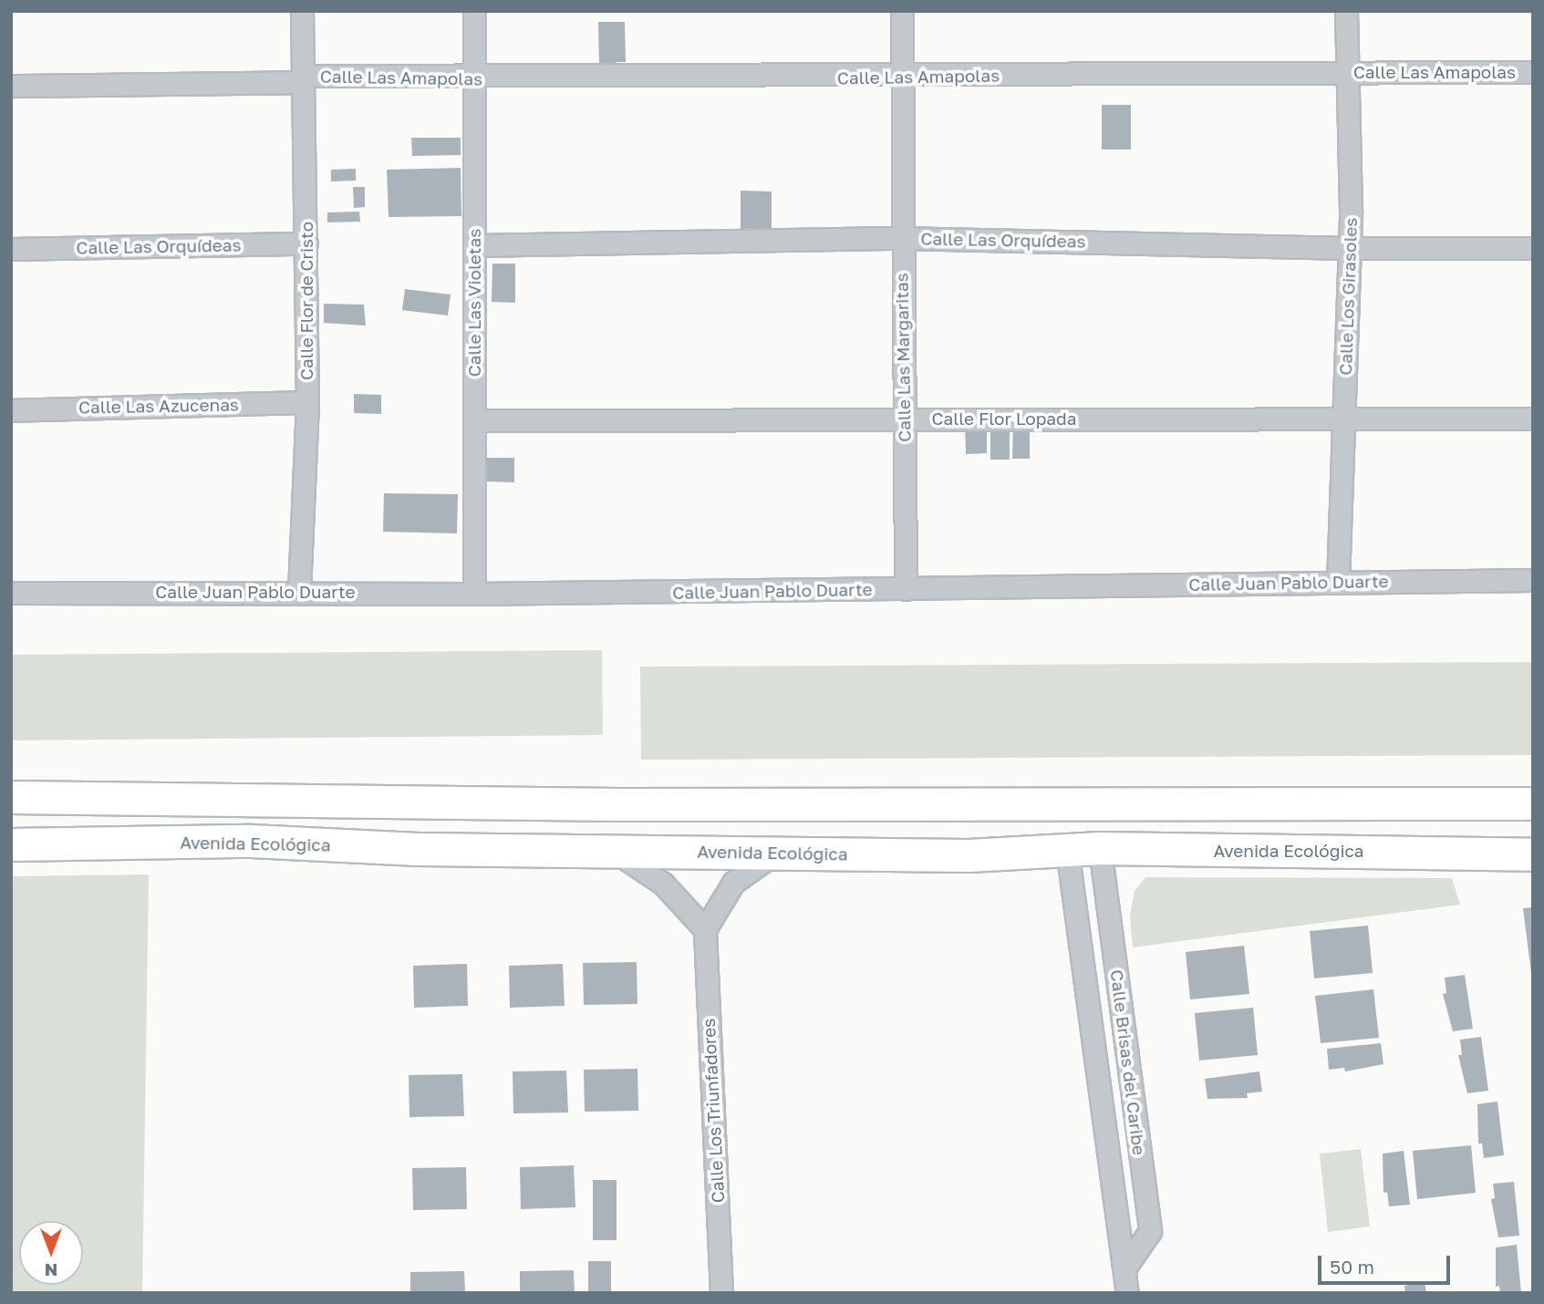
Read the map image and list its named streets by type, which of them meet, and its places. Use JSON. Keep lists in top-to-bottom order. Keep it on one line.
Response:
{"streets":{"main road":["Avenida Ecológica"],"street":["Calle Las Amapolas","Calle Las Orquídeas","Calle Los Girasoles","Calle Flor de Cristo","Calle Las Violetas","Calle Las Margaritas","Calle Las Azucenas","Calle Flor Lopada","Calle Juan Pablo Duarte","Calle Brisas del Caribe","Calle Los Triunfadores"]},"crossings":[["Calle Las Amapolas","Calle Los Girasoles"],["Calle Las Amapolas","Calle Flor de Cristo"],["Calle Las Amapolas","Calle Las Violetas"],["Calle Las Amapolas","Calle Las Margaritas"],["Calle Las Orquídeas","Calle Los Girasoles"],["Calle Las Orquídeas","Calle Flor de Cristo"],["Calle Las Orquídeas","Calle Las Violetas"],["Calle Las Orquídeas","Calle Las Margaritas"],["Calle Los Girasoles","Calle Flor Lopada"],["Calle Los Girasoles","Calle Juan Pablo Duarte"],["Calle Flor de Cristo","Calle Las Azucenas"],["Calle Flor de Cristo","Calle Juan Pablo Duarte"],["Calle Las Violetas","Calle Flor Lopada"],["Calle Las Violetas","Calle Juan Pablo Duarte"],["Calle Las Margaritas","Calle Flor Lopada"],["Calle Las Margaritas","Calle Juan Pablo Duarte"],["Avenida Ecológica","Calle Brisas del Caribe"]],"scale_bar":"50 m","north":"bottom"}
